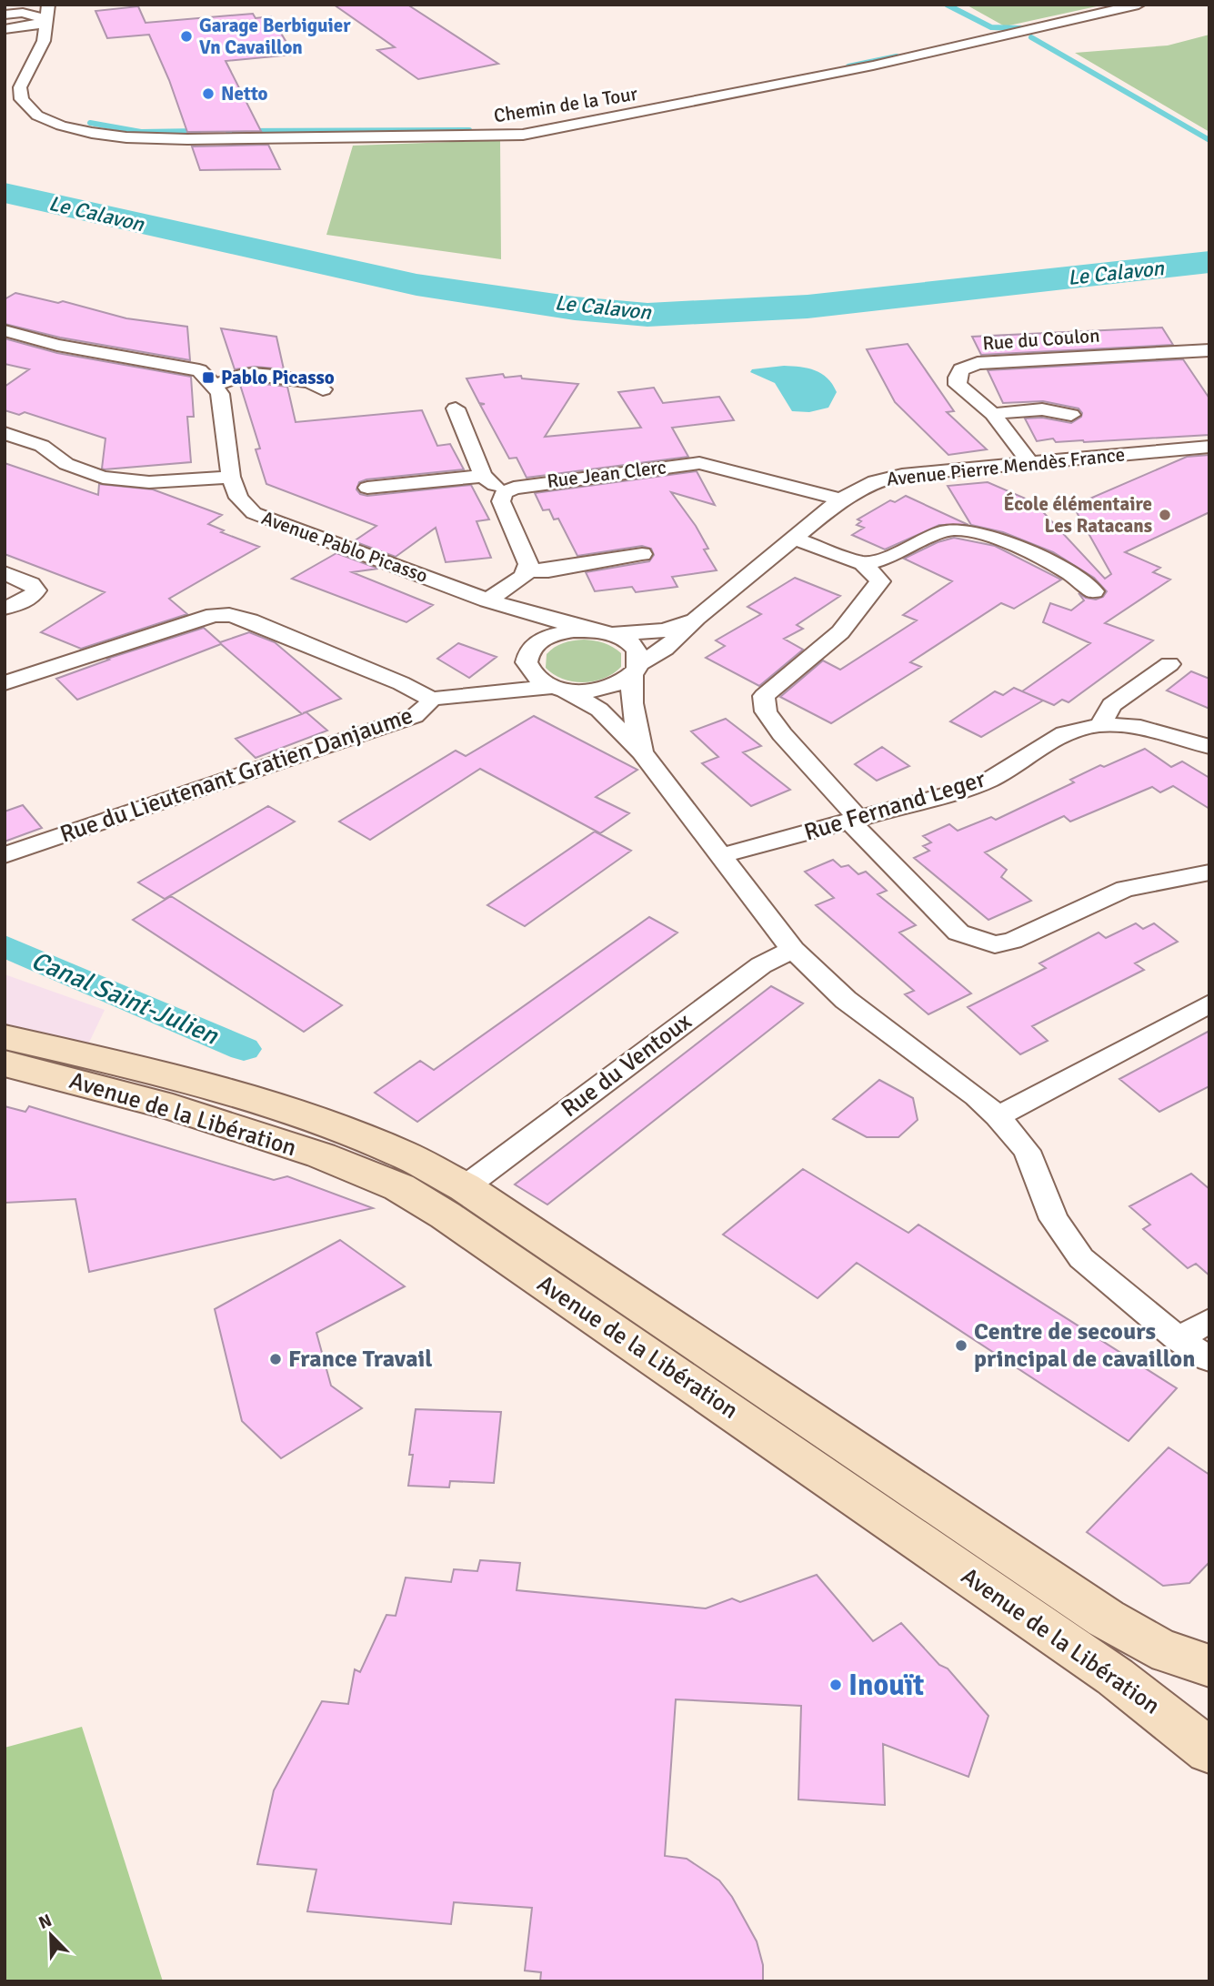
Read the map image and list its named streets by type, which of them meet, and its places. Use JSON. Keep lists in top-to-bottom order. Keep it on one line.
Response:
{"streets":{"main road":["Avenue de la Libération"],"street":["Chemin de la Tour","Rue du Coulon","Avenue Pierre Mendès France","Rue Jean Clerc","Avenue Pablo Picasso","Rue du Lieutenant Gratien Danjaume","Rue Fernand Leger","Rue du Ventoux"]},"crossings":[["Rue du Coulon","Avenue Pierre Mendès France"],["Avenue Pierre Mendès France","Rue Jean Clerc"],["Avenue Pierre Mendès France","Avenue Pablo Picasso"],["Rue du Ventoux","Avenue de la Libération"]],"water":["Le Calavon","Canal Saint-Julien"],"places":{"other":["Garage Berbiguier Vn Cavaillon","Netto","École élémentaire Les Ratacans","Centre de secours principal de cavaillon","France Travail","Inouït"],"transit":["Pablo Picasso"]},"north":"top left"}
